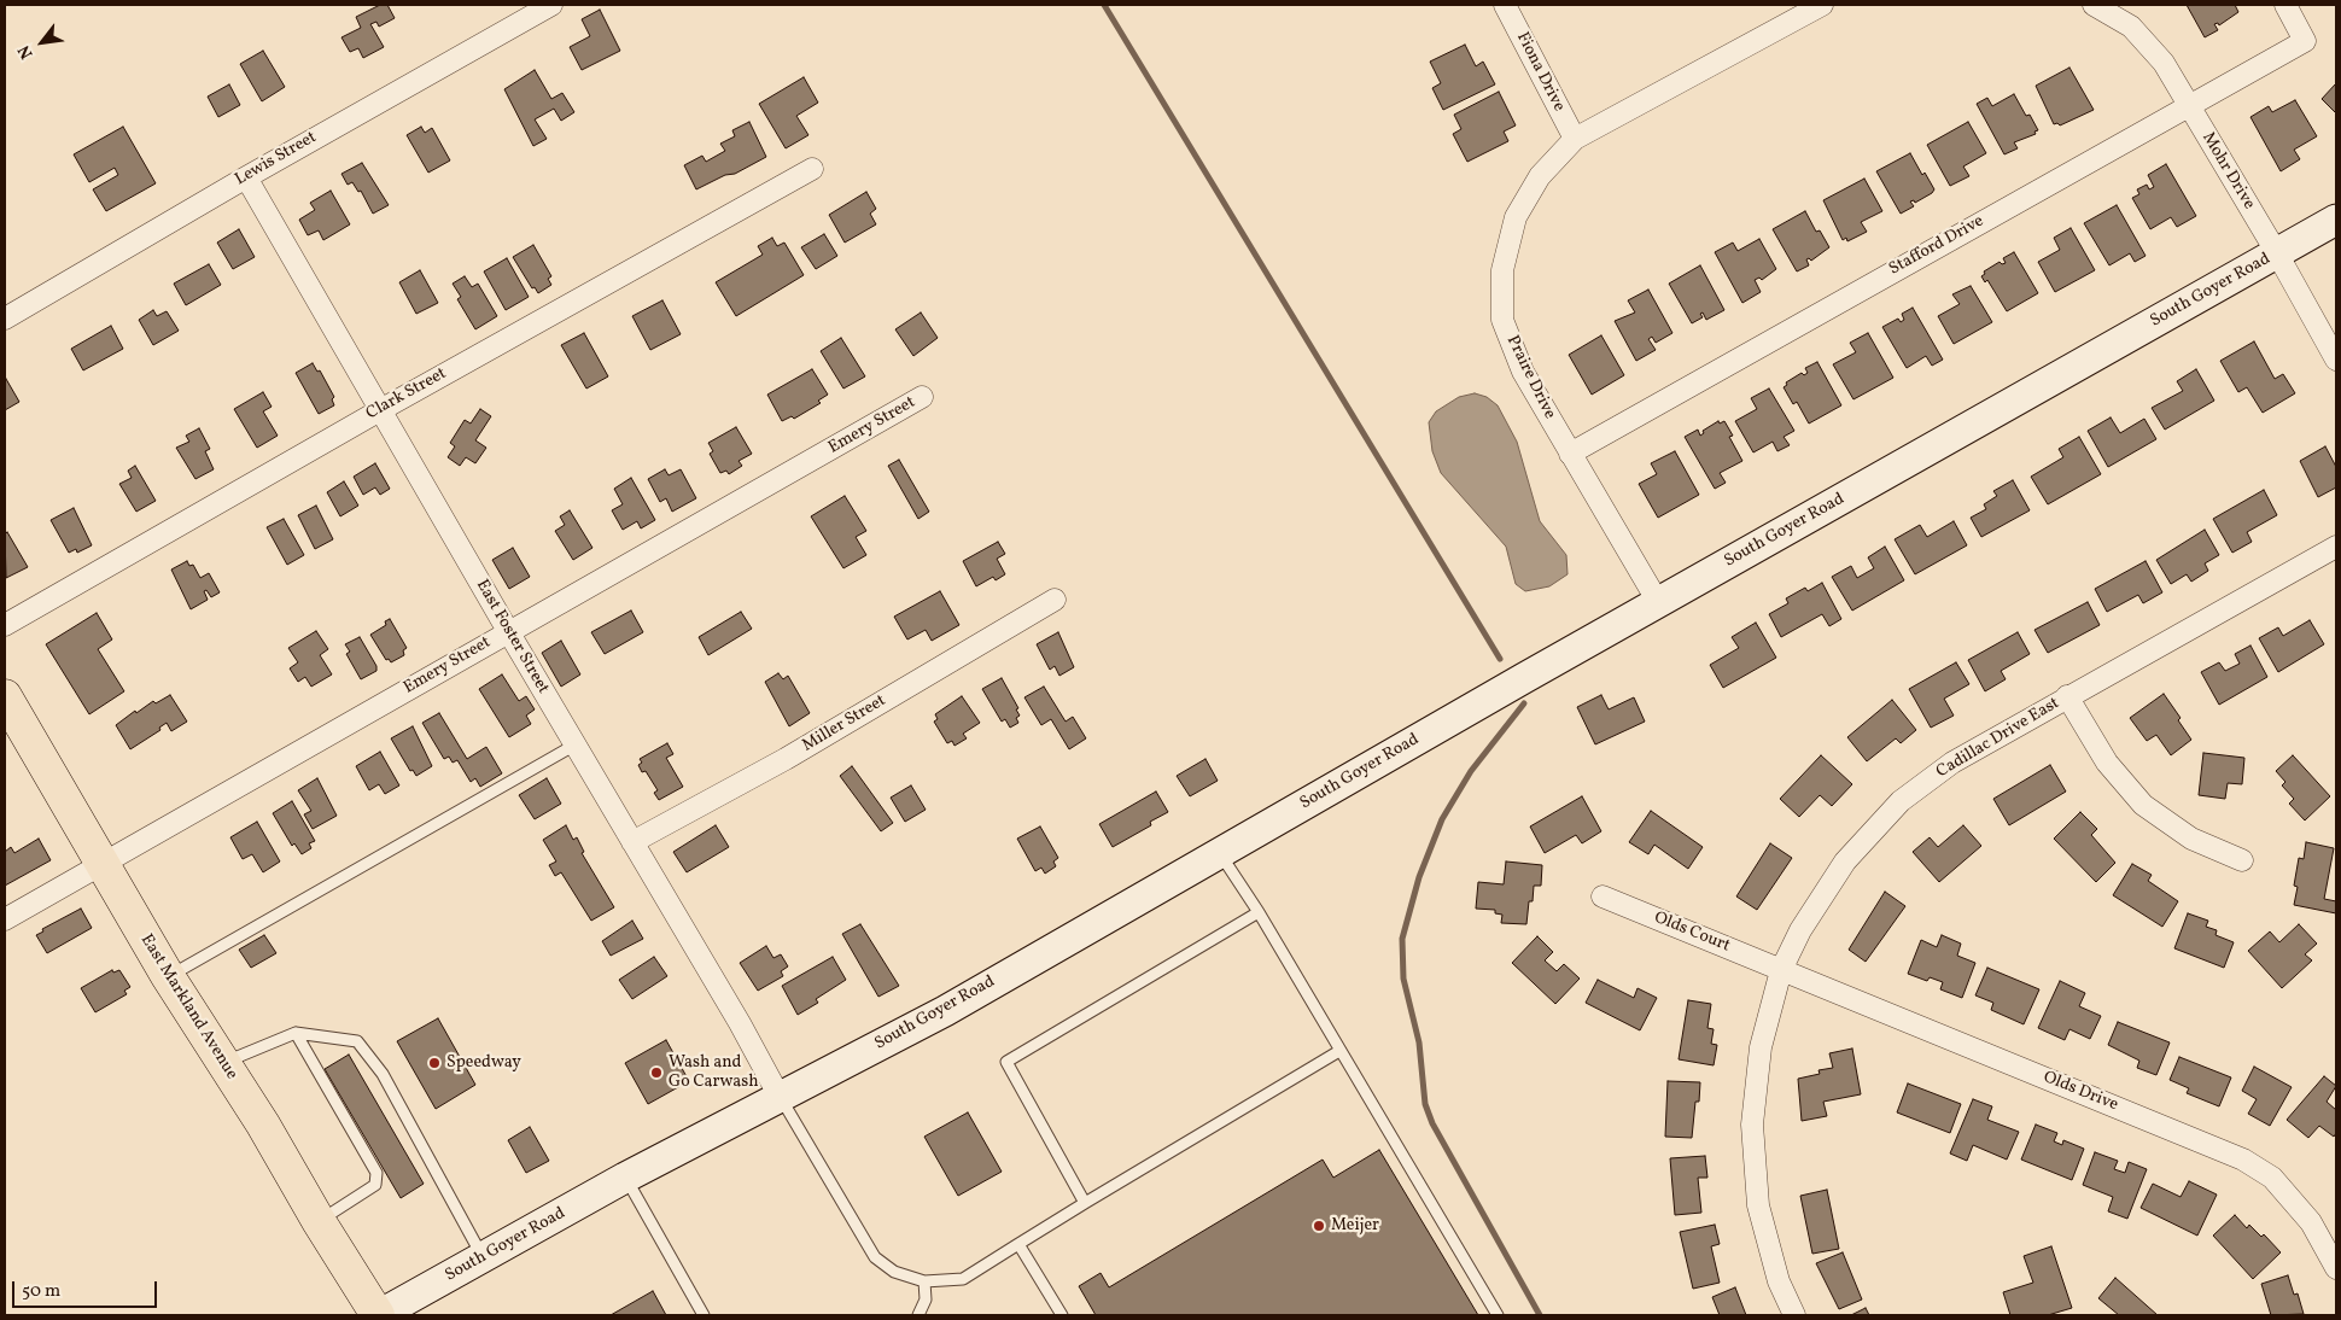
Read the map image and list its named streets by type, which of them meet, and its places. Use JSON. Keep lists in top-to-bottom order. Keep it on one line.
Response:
{"streets":{"main road":["East Markland Avenue"],"street":["Fiona Drive","Lewis Street","Mohr Drive","Stafford Drive","South Goyer Road","Praire Drive","Clark Street","Emery Street","East Foster Street","Miller Street","Cadillac Drive East","Olds Court","Olds Drive"]},"crossings":[["Fiona Drive","Praire Drive"],["Lewis Street","East Foster Street"],["Mohr Drive","Stafford Drive"],["Mohr Drive","South Goyer Road"],["Stafford Drive","Praire Drive"],["South Goyer Road","Praire Drive"],["South Goyer Road","East Foster Street"],["South Goyer Road","East Markland Avenue"],["Clark Street","East Foster Street"],["Emery Street","East Foster Street"],["Emery Street","East Markland Avenue"],["East Foster Street","Miller Street"],["Cadillac Drive East","Olds Court"],["Cadillac Drive East","Olds Drive"],["Olds Court","Olds Drive"]],"places":["Speedway","Wash and Go Carwash","Meijer"],"scale_bar":"50 m","north":"bottom left"}
